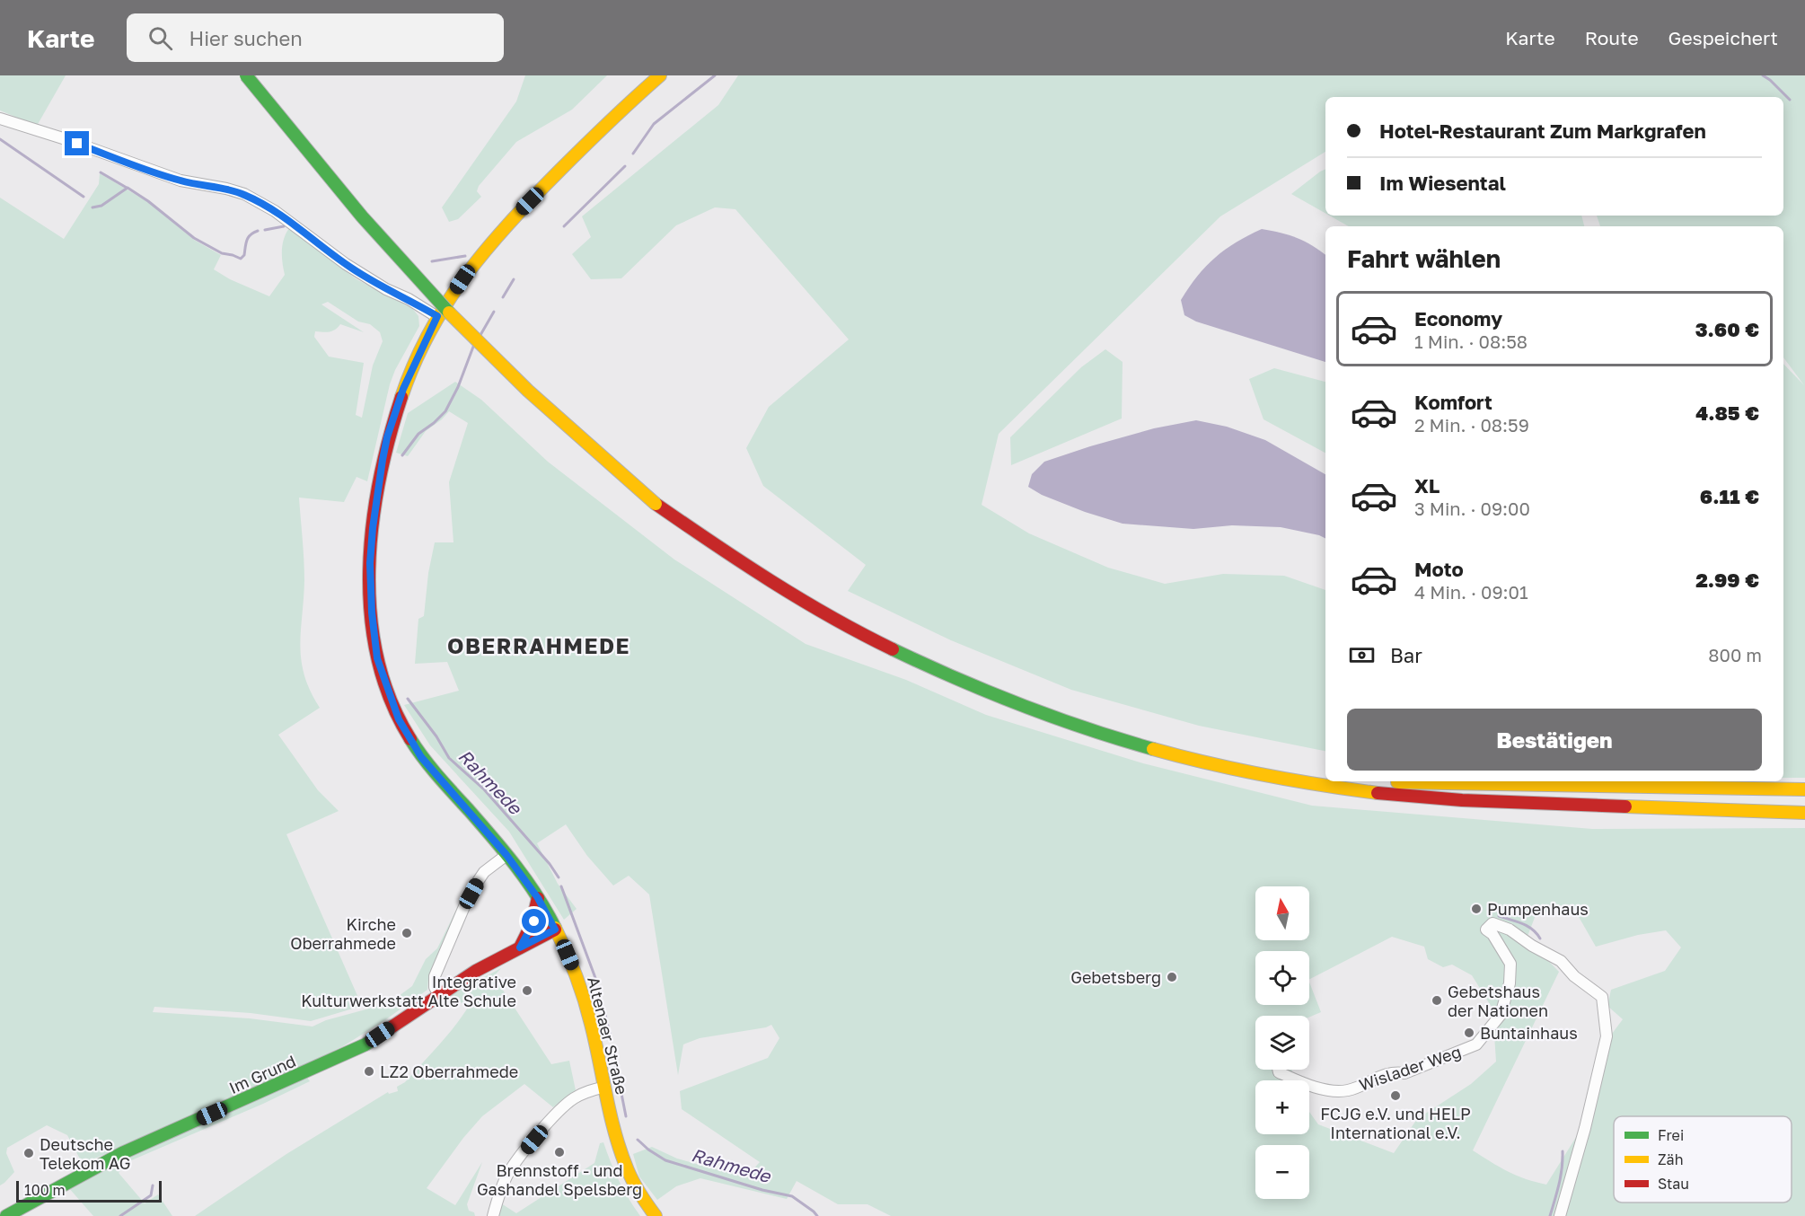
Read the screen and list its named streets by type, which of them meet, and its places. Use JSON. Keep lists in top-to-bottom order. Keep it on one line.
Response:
{"streets":{"main road":["Altenaer Straße","Im Grund"],"street":["Wislader Weg"]},"crossings":[["Altenaer Straße","Im Grund"]],"districts":["OBERRAHMEDE"],"water":["Rahmede"],"places":["Pumpenhaus","Kirche Oberrahmede","Gebetsberg","Integrative Kulturwerkstatt Alte Schule","Gebetshaus der Nationen","Buntainhaus","LZ2 Oberrahmede","FCJG e.V. und HELP International e.V.","Brennstoff - und Gashandel Spelsberg","Deutsche Telekom AG"],"legend":["Frei","Zäh","Stau"],"scale_bar":"100 m","north":"top","page":{"header":"Karte","search":"Hier suchen","nav":["Karte","Route","Gespeichert"],"banner":["Hotel-Restaurant Zum Markgrafen","Im Wiesental"],"heading":"Fahrt wählen","list":[{"name":"Economy","note":"1 Min. · 08:58","value":"3.60 €"},{"name":"Komfort","note":"2 Min. · 08:59","value":"4.85 €"},{"name":"XL","note":"3 Min. · 09:00","value":"6.11 €"},{"name":"Moto","note":"4 Min. · 09:01","value":"2.99 €"}],"pay":["Bar","800 m"],"buttons":"Bestätigen","map_buttons":["+","−"],"scale":"100 m"}}
